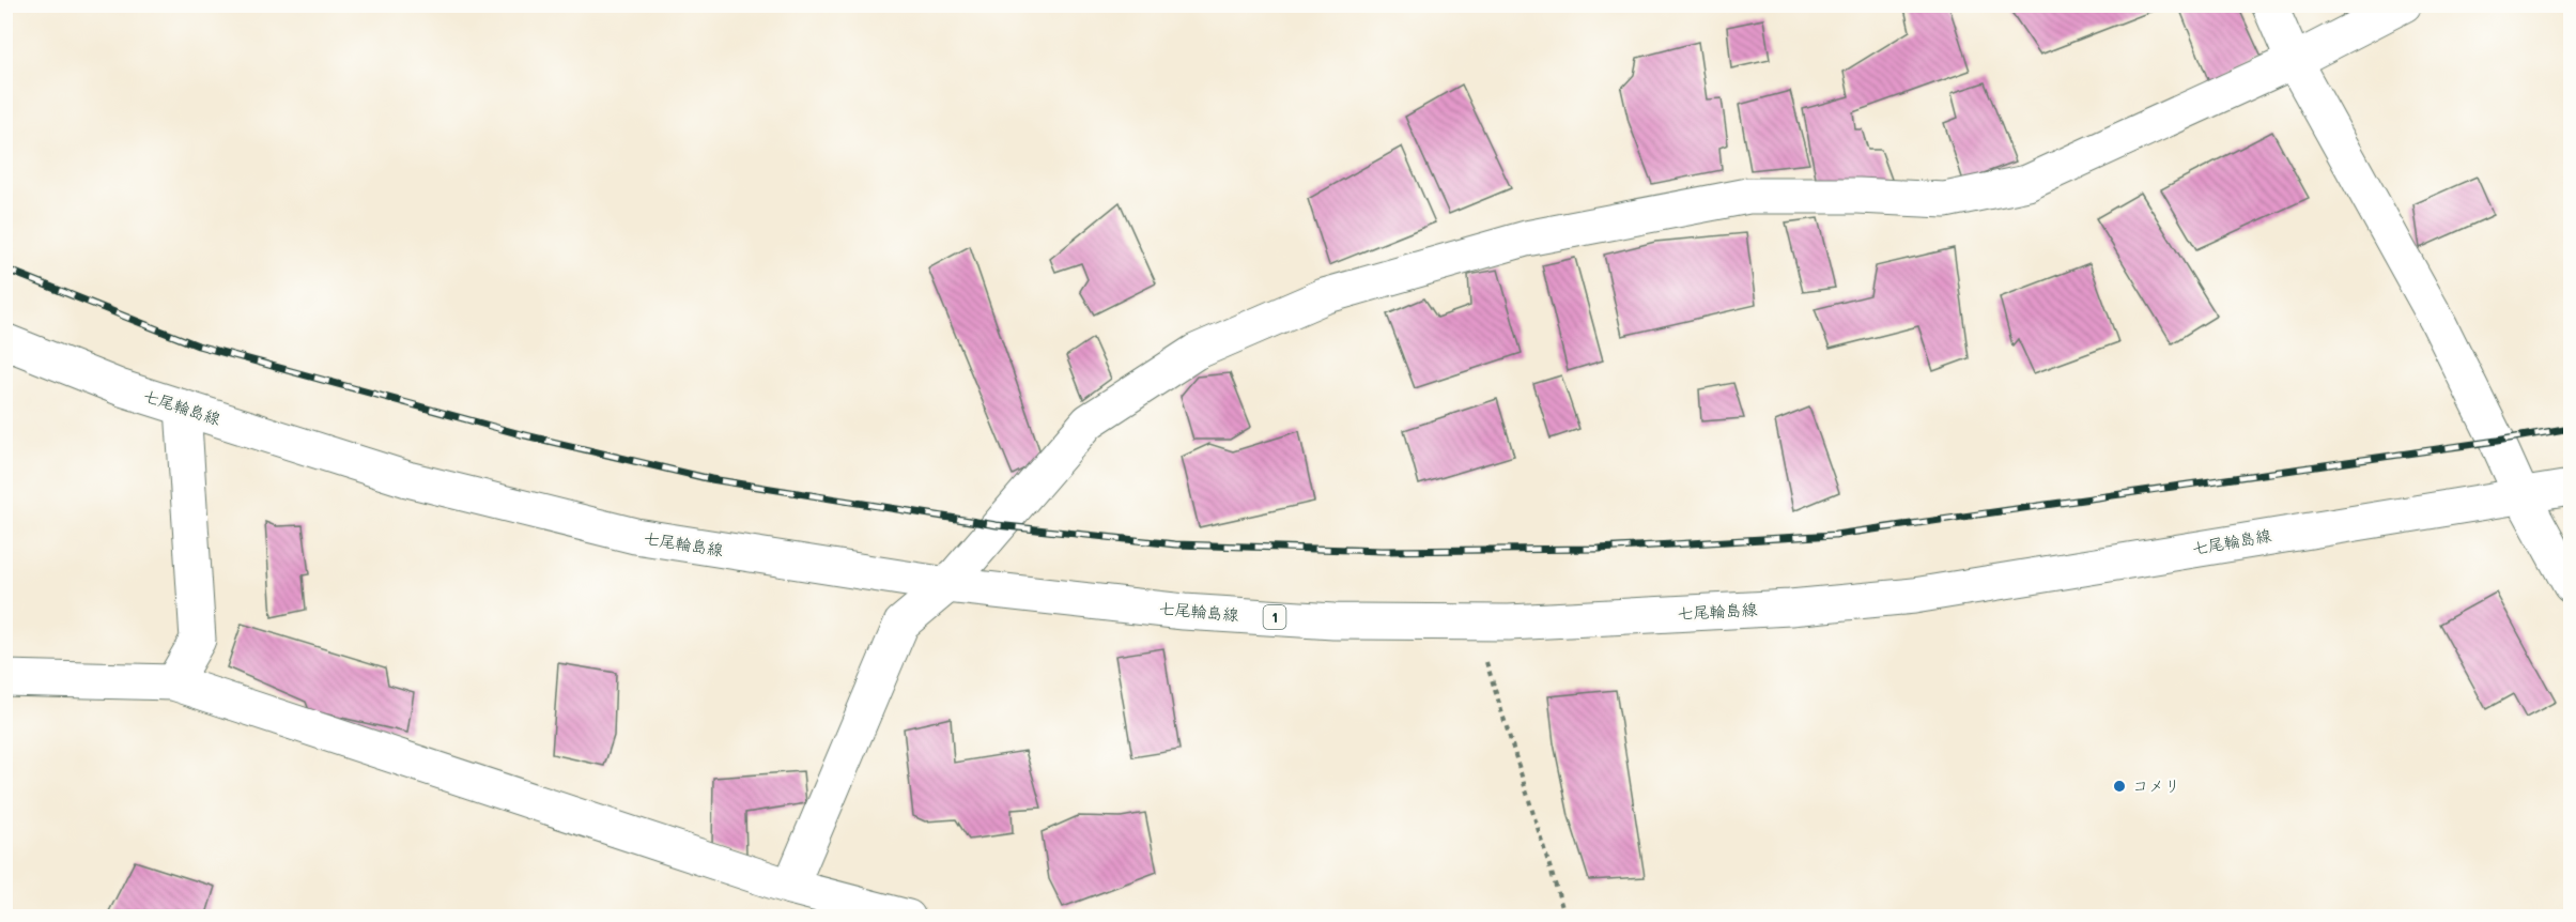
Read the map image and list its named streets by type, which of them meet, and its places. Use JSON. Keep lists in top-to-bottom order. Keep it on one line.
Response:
{"streets":{"street":["七尾輪島線","1"]},"places":["コメリ"]}
